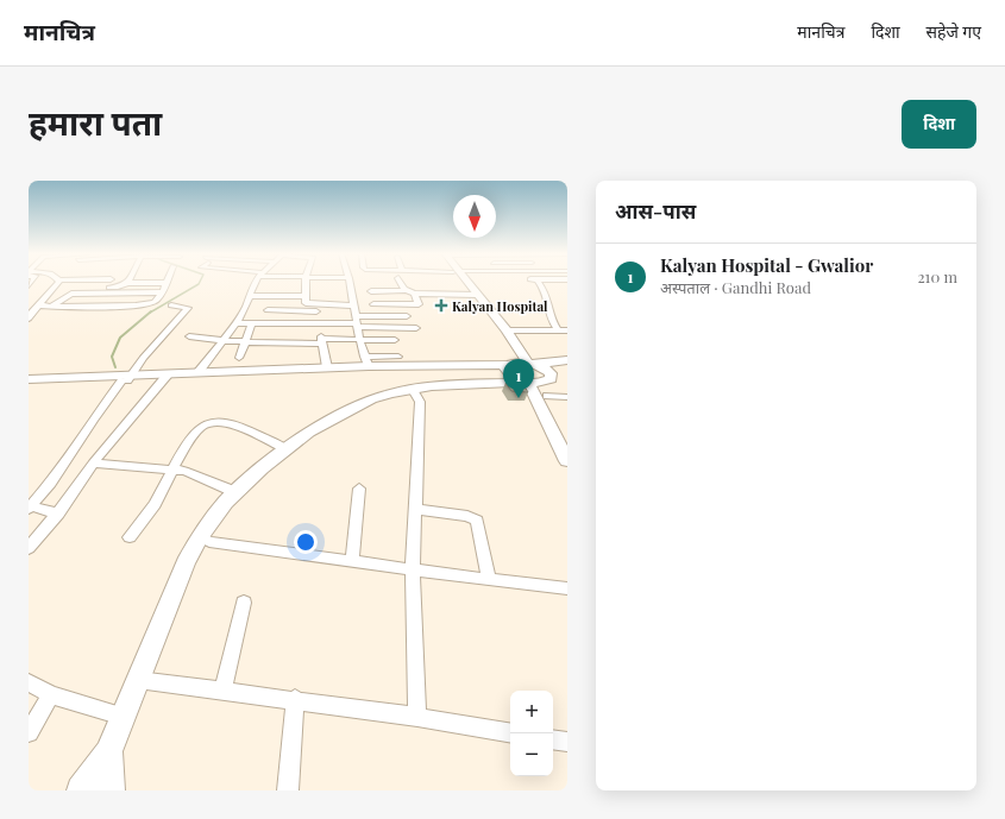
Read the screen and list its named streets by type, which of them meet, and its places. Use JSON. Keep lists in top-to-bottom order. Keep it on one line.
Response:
{"places":{"health":["Kalyan Hospital"]},"north":"bottom","page":{"header":"मानचित्र","nav":["मानचित्र","दिशा","सहेजे गए"],"title":"हमारा पता","buttons":"दिशा","heading":"आस-पास","list":[{"mark":"1","name":"Kalyan Hospital - Gwalior","note":"अस्पताल · Gandhi Road","value":"210 m"}],"pins":"1","map_buttons":["+","−"]}}
